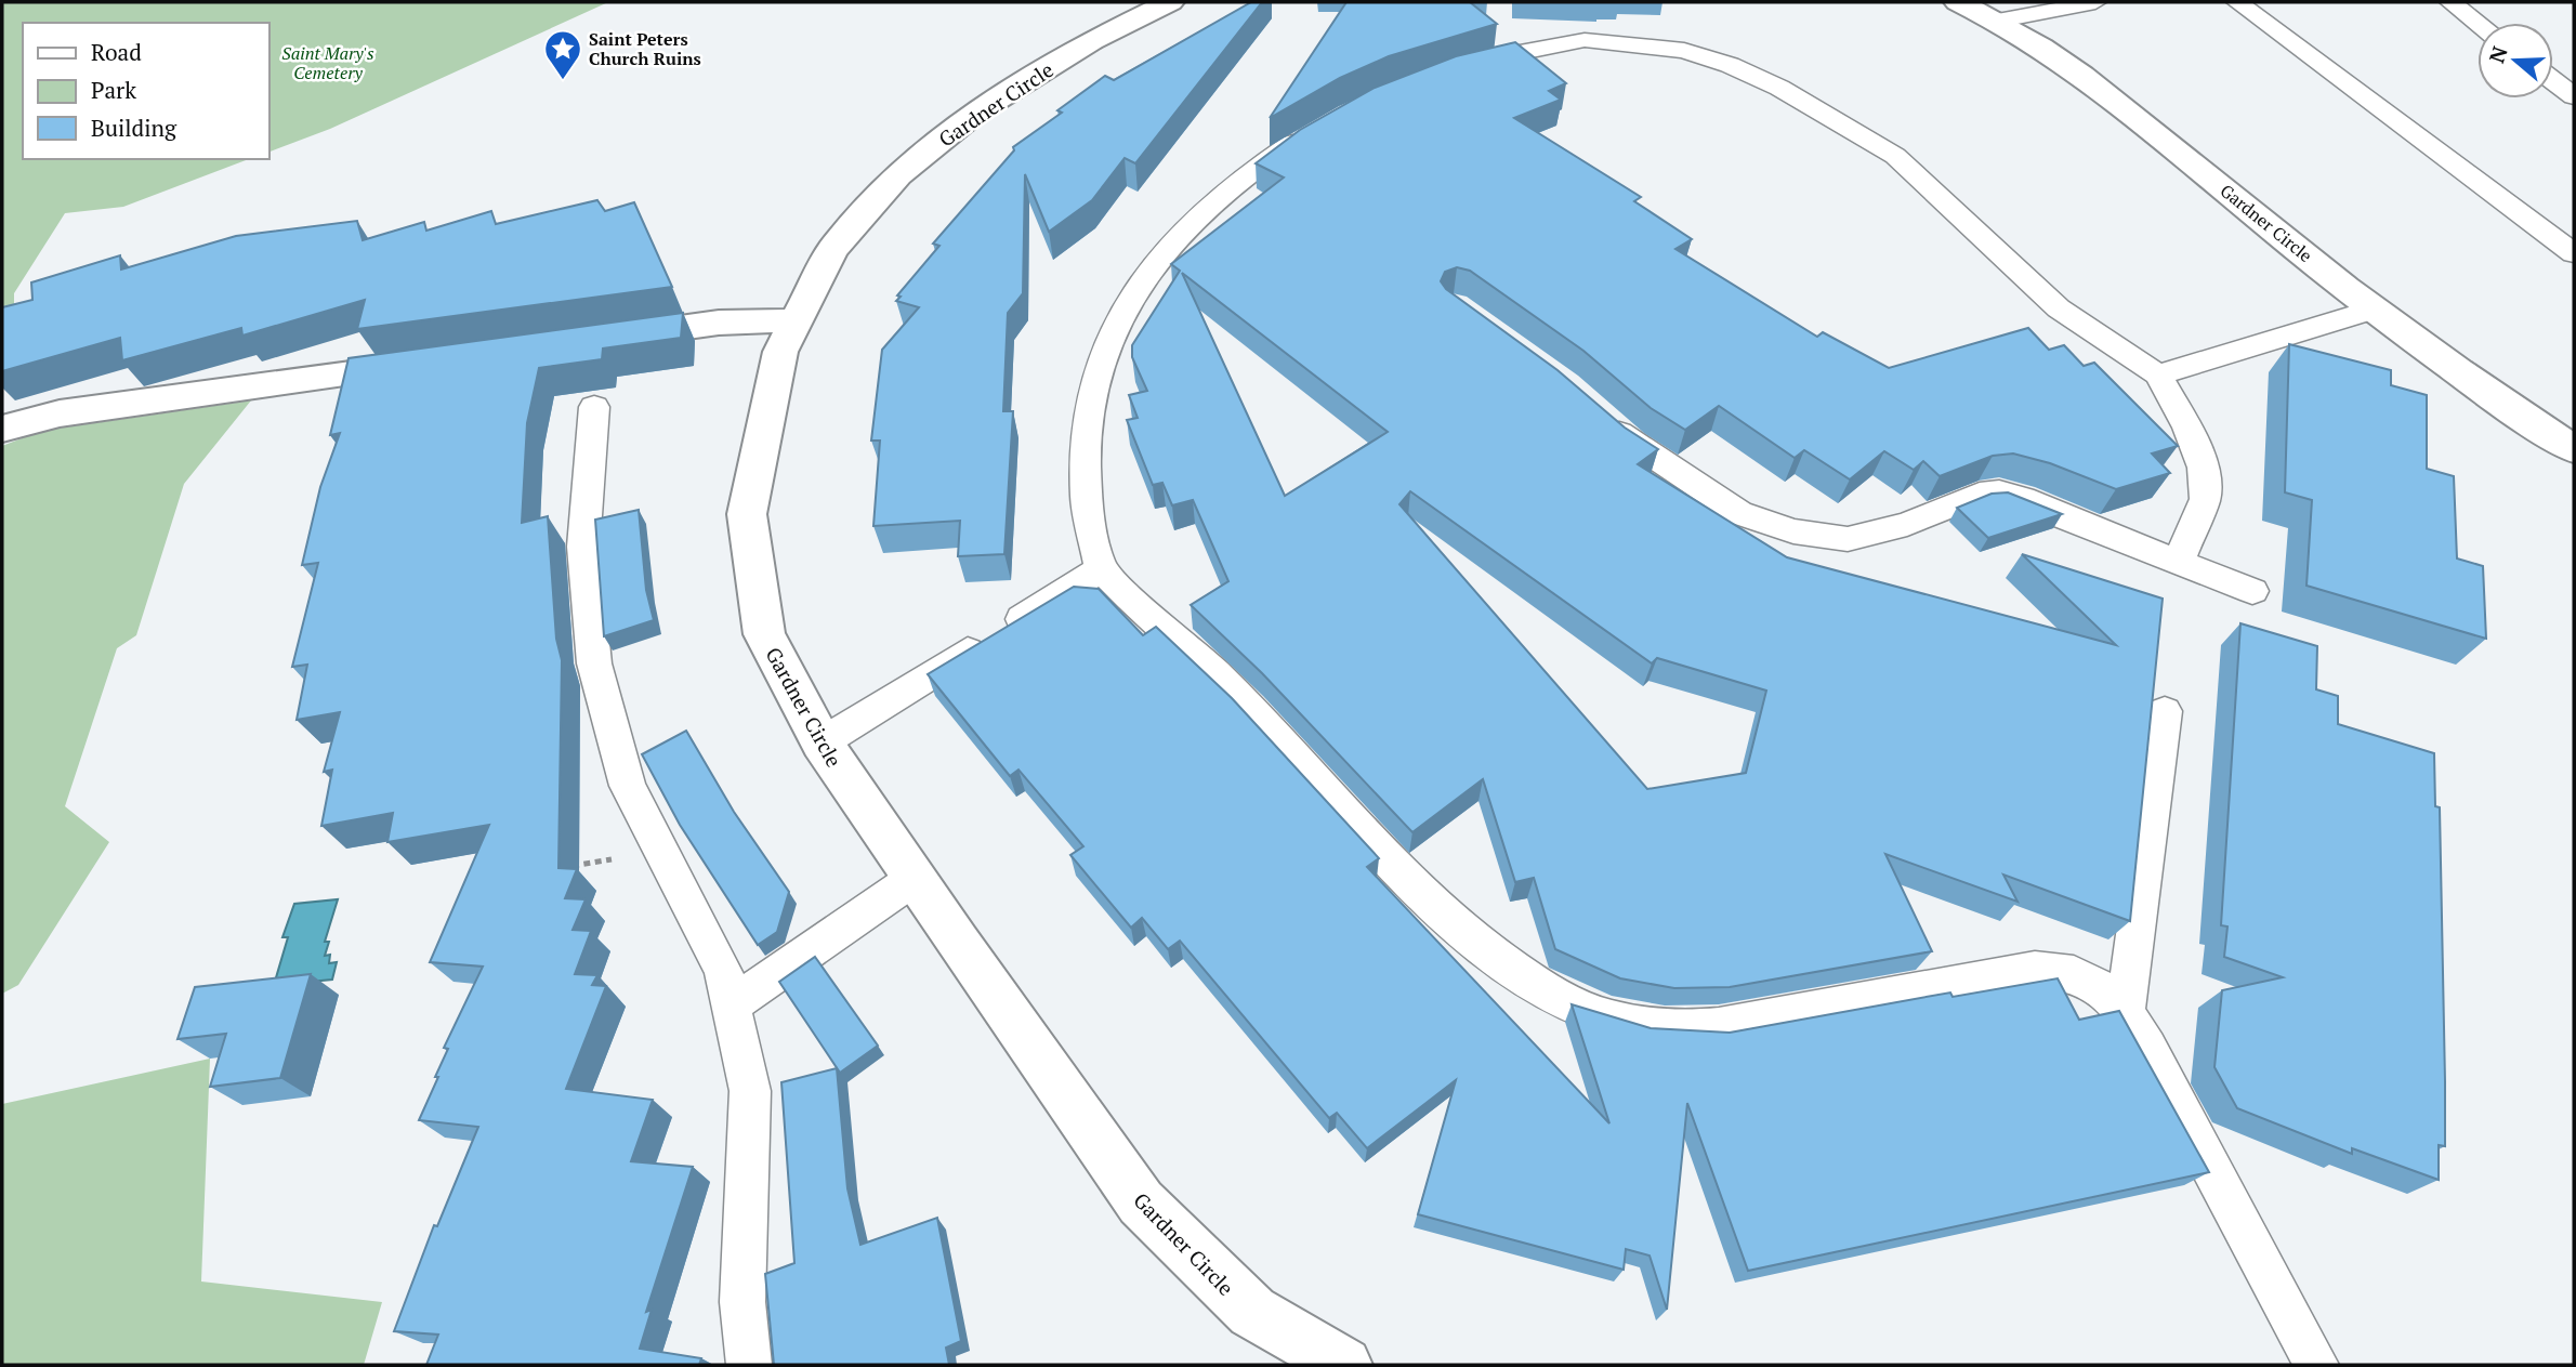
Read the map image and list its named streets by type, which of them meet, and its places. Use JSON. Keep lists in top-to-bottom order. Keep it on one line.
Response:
{"streets":{"street":["Gardner Circle"]},"parks":["Saint Mary's Cemetery"],"places":{"place":["Saint Peters Church Ruins"]},"legend":["Road","Park","Building"],"north":"left"}
